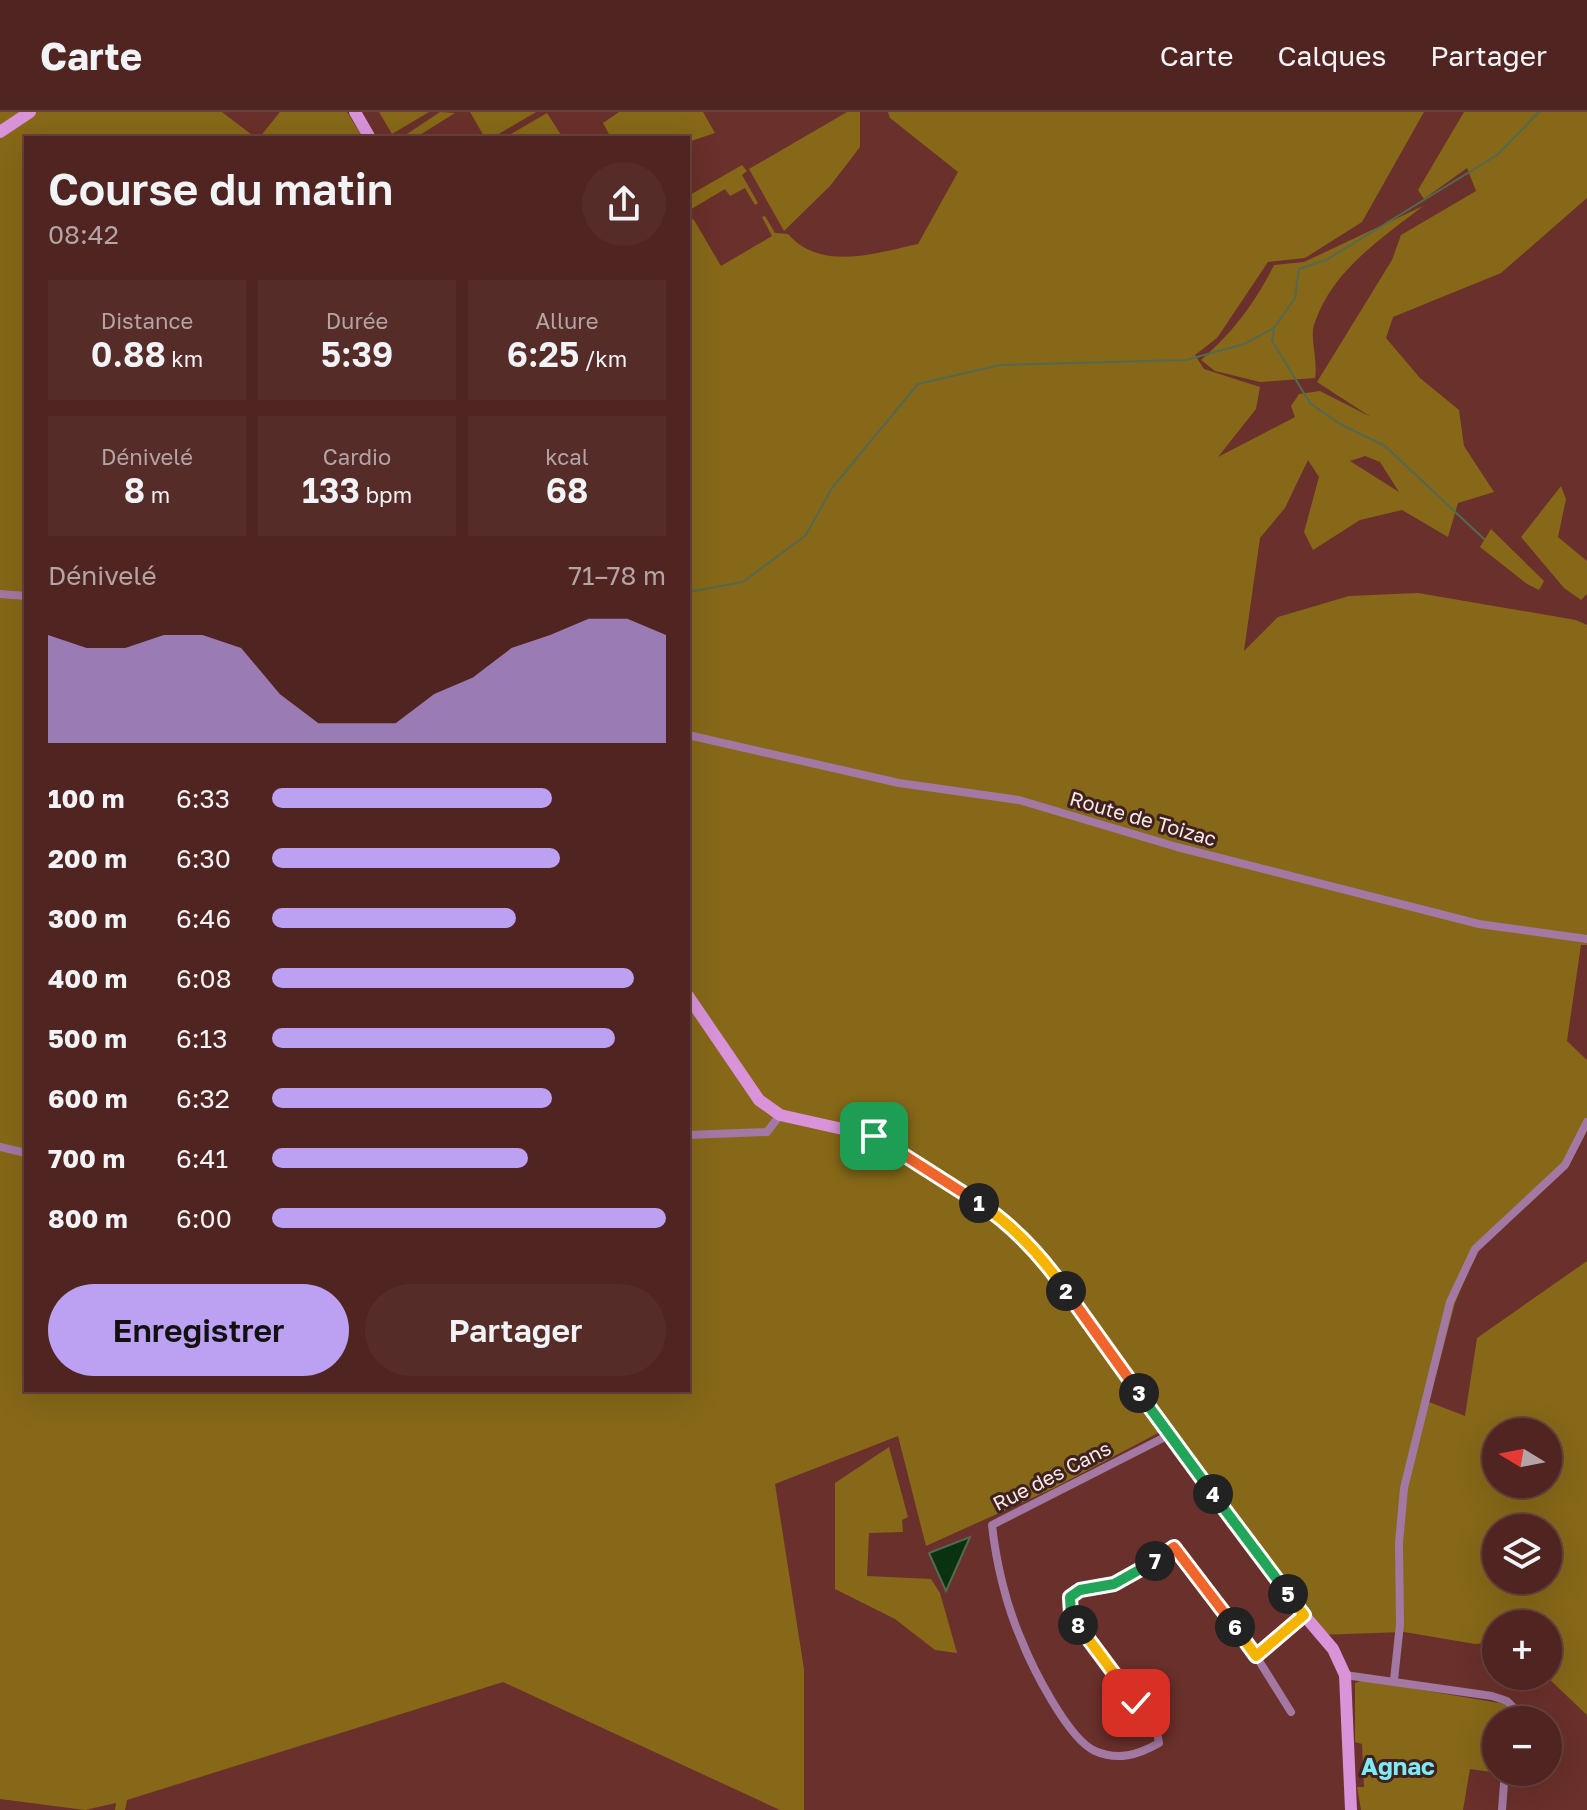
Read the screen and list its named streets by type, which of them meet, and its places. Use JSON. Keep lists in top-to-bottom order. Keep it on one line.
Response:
{"streets":{"street":["Route de Toizac","Rue des Cans"]},"districts":["Agnac"],"north":"left","page":{"header":"Carte","nav":["Carte","Calques","Partager"],"heading":["Course du matin","08:42"],"stats":[["Distance","0.88 km"],["Durée","5:39"],["Allure","6:25 /km"],["Dénivelé","8 m"],["Cardio","133 bpm"],["kcal","68"]],"chart":["Dénivelé","71–78 m"],"list":[{"name":"100 m","note":"6:33"},{"name":"200 m","note":"6:30"},{"name":"300 m","note":"6:46"},{"name":"400 m","note":"6:08"},{"name":"500 m","note":"6:13"},{"name":"600 m","note":"6:32"},{"name":"700 m","note":"6:41"},{"name":"800 m","note":"6:00"}],"pins":["1","2","3","4","7","5","8","6"],"buttons":["Enregistrer","Partager"],"map_buttons":["+","−"]}}
